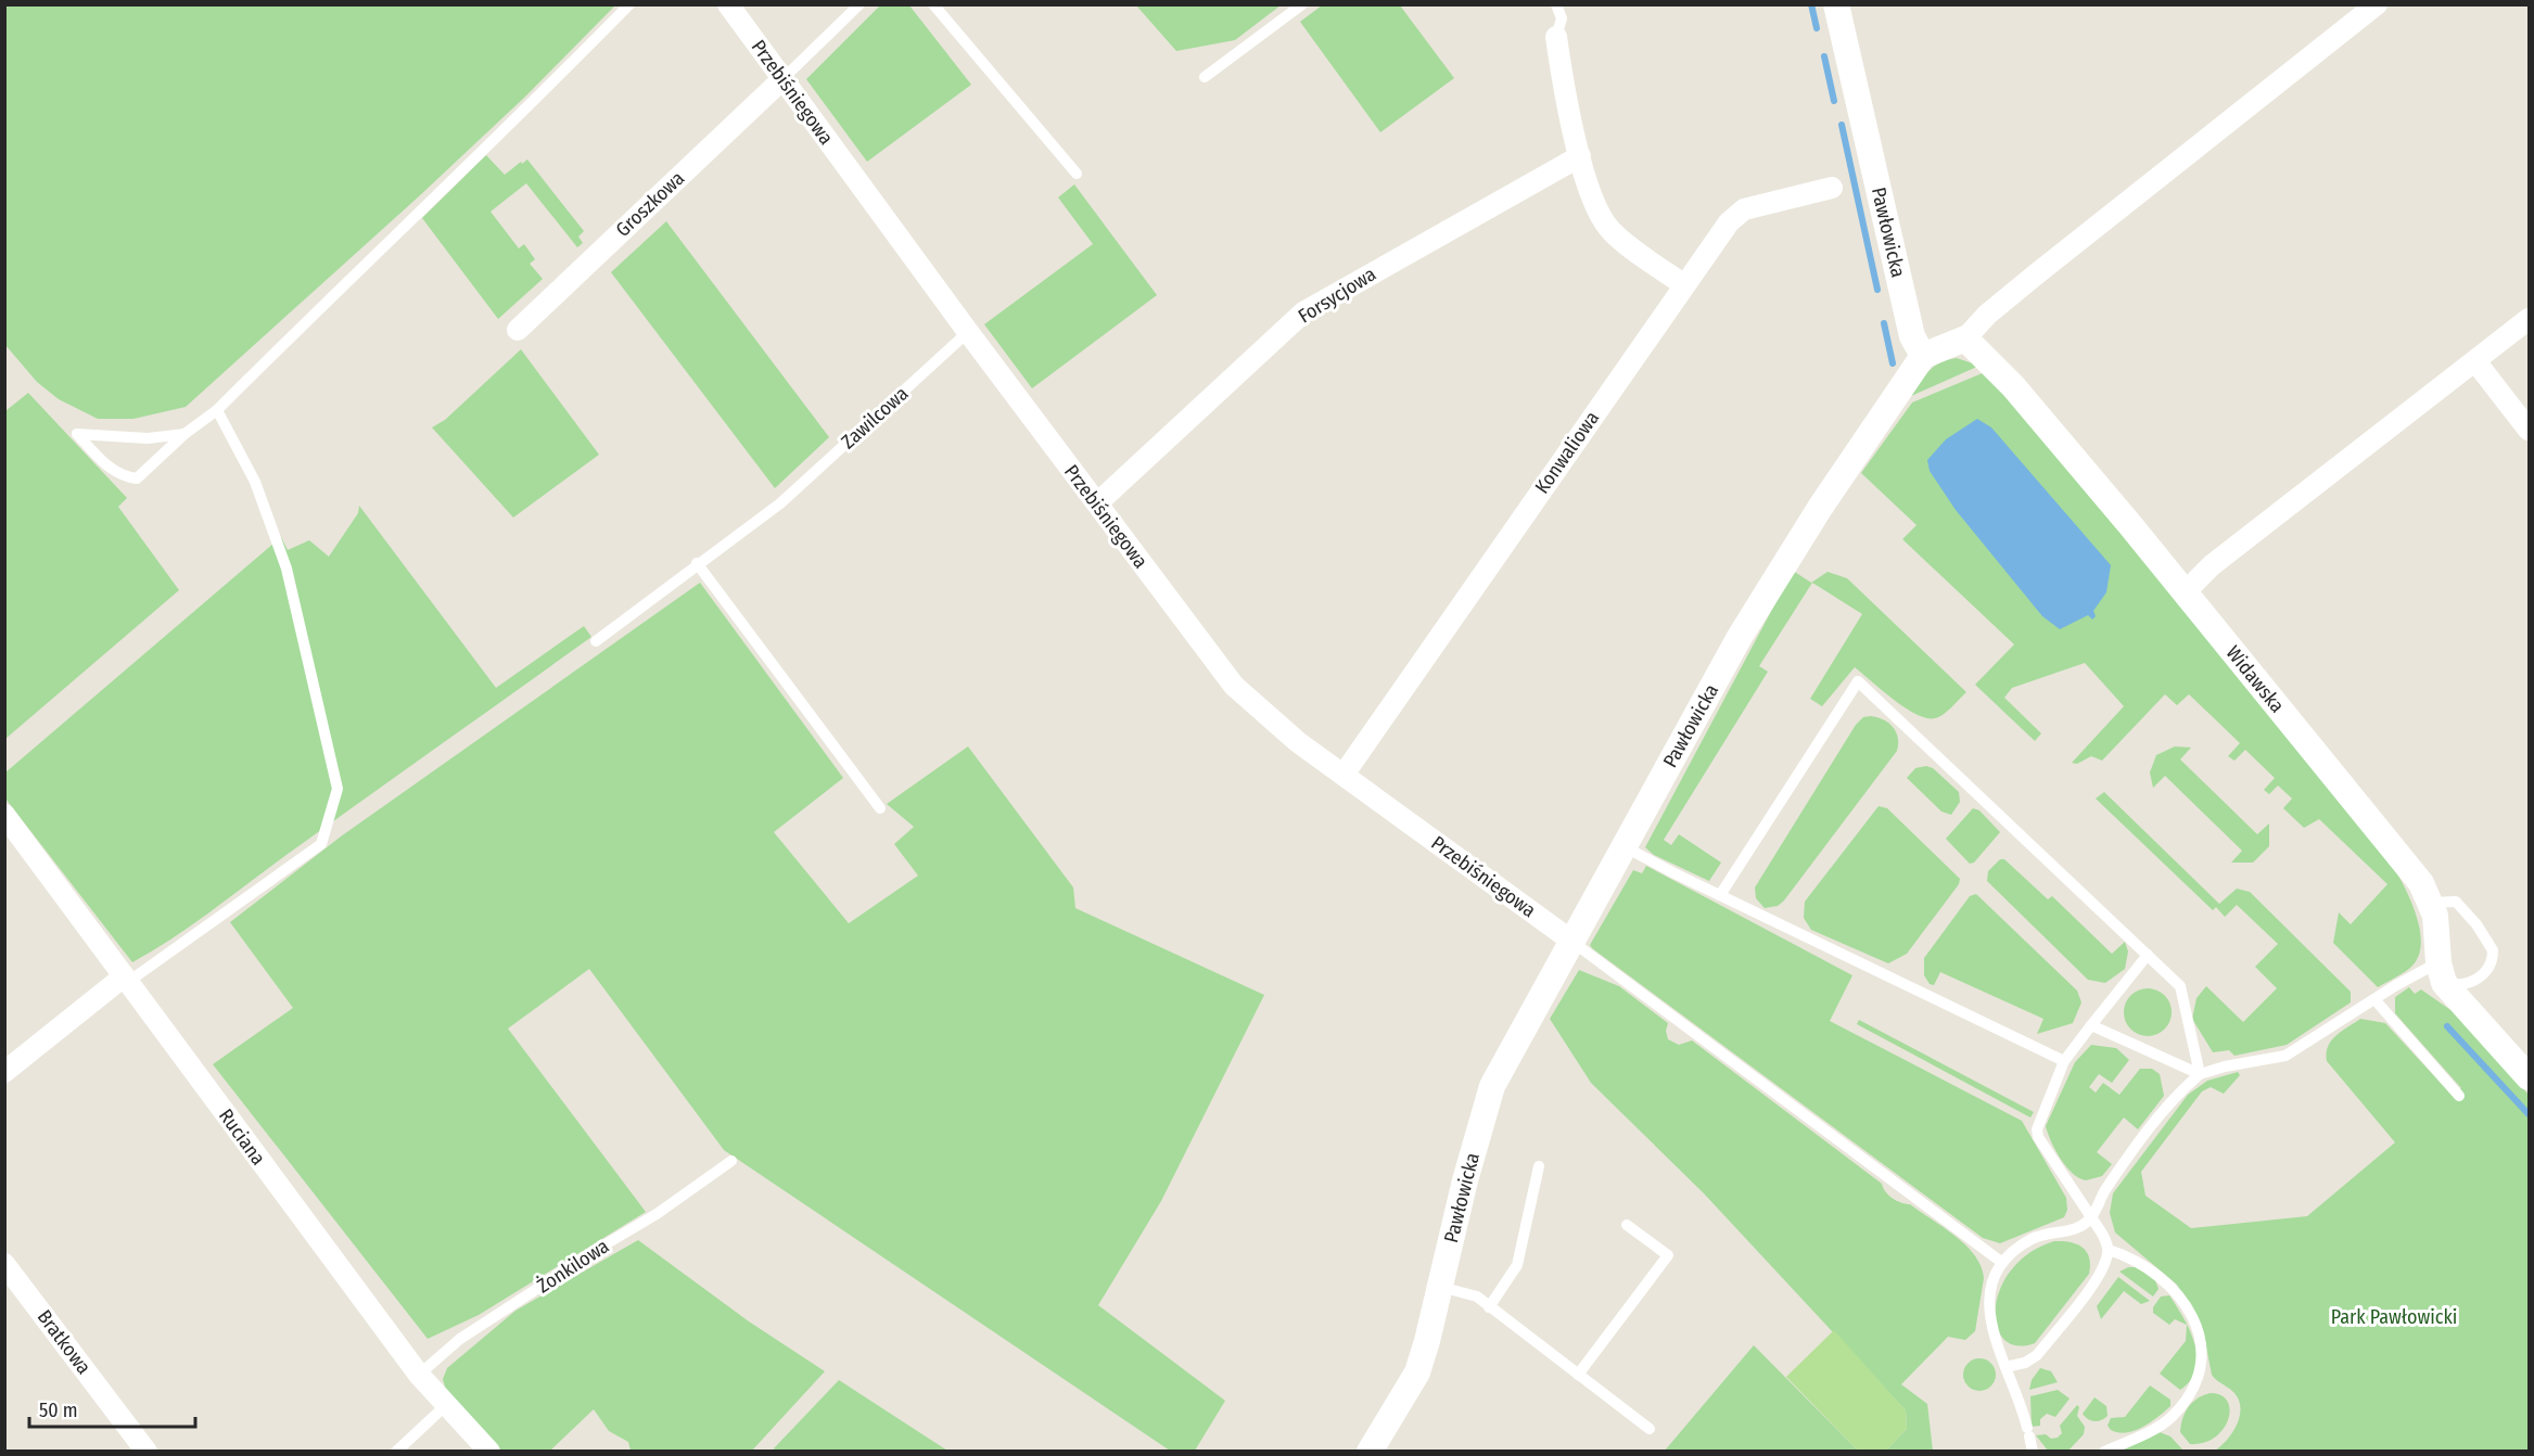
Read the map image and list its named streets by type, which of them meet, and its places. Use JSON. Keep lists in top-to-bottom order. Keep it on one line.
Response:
{"streets":{"street":["Przebiśniegowa","Groszkowa","Pawłowicka","Forsycjowa","Konwaliowa","Widawska","Ruciana","Bratkowa"],"lane":["Zawilcowa","Żonkilowa"]},"crossings":[["Przebiśniegowa","Groszkowa"],["Przebiśniegowa","Pawłowicka"],["Przebiśniegowa","Forsycjowa"],["Przebiśniegowa","Zawilcowa"],["Przebiśniegowa","Konwaliowa"],["Ruciana","Żonkilowa"]],"parks":["Park Pawłowicki"],"scale_bar":"50 m"}
